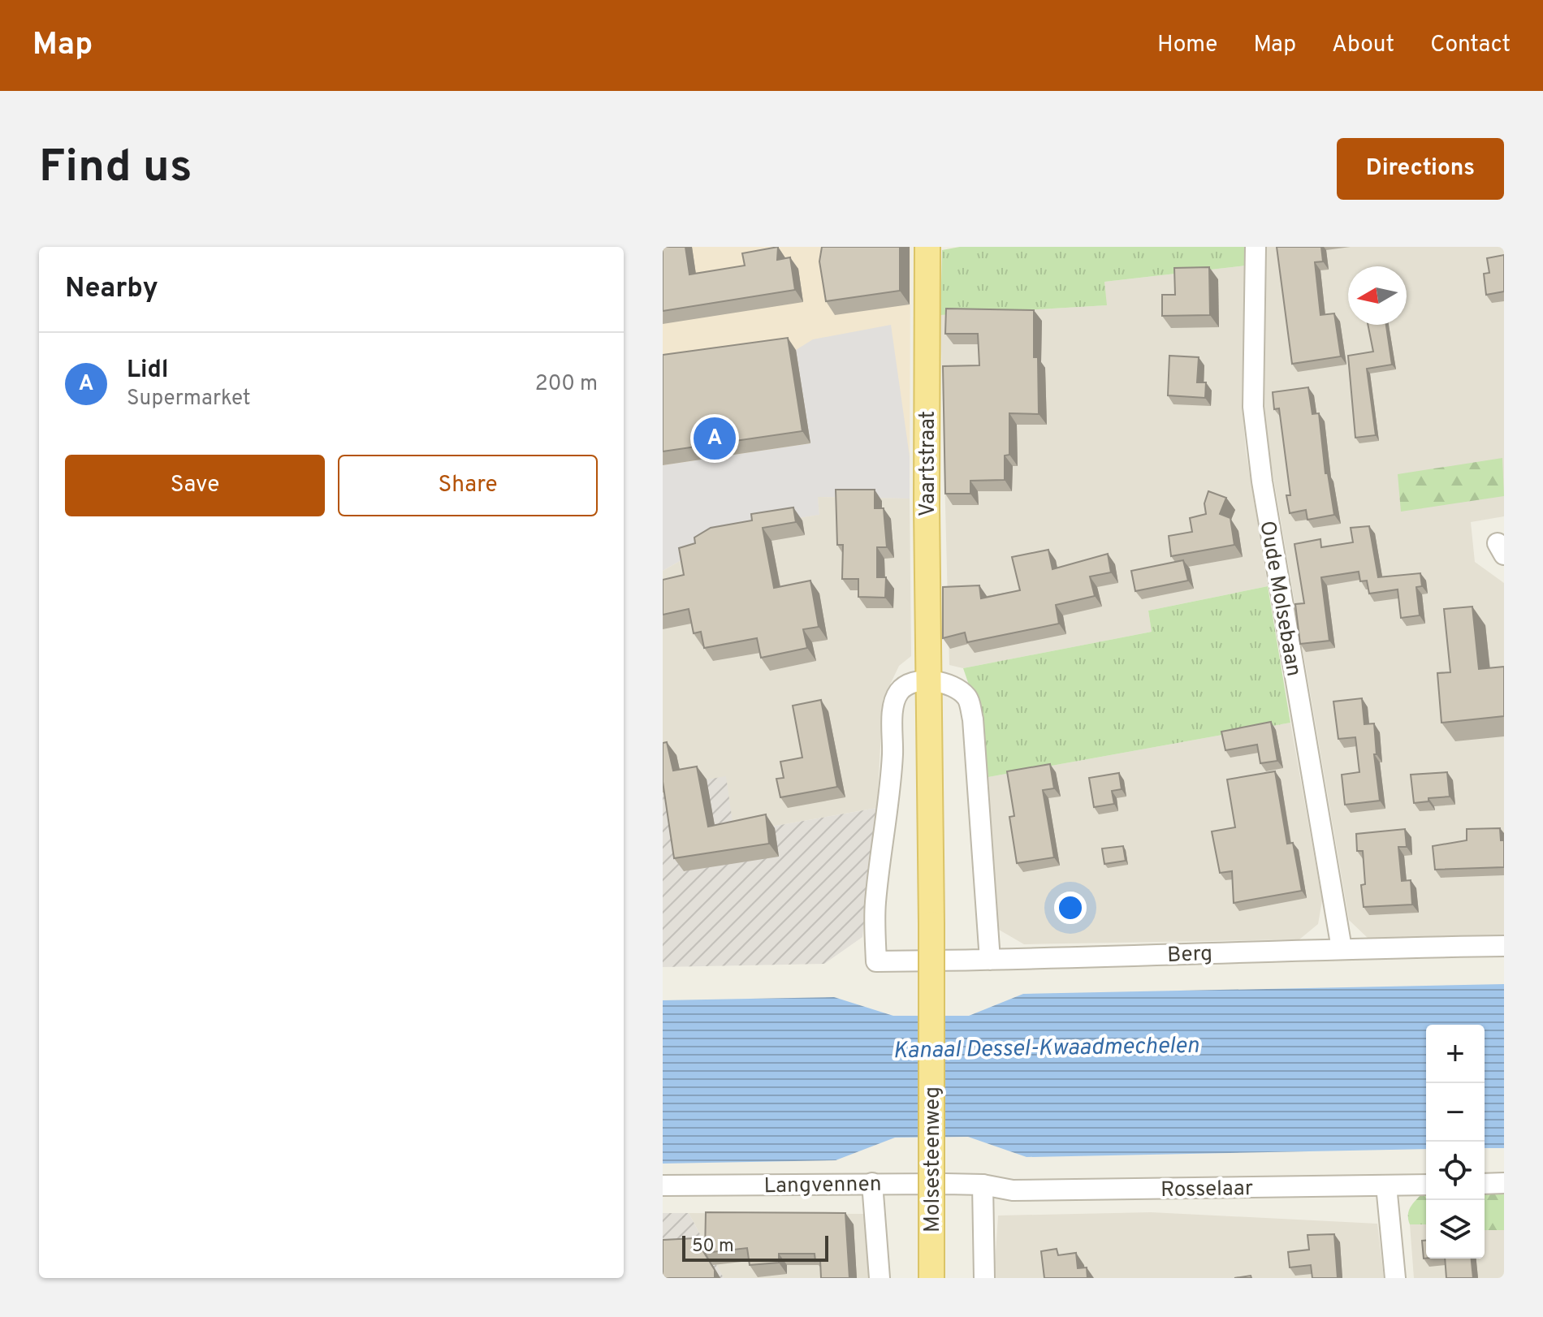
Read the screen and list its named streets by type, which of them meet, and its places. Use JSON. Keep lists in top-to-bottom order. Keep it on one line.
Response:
{"streets":{"main road":["Vaartstraat","Molsesteenweg"],"street":["Oude Molsebaan","Berg","Langvennen","Rosselaar"]},"crossings":[["Vaartstraat","Berg"],["Vaartstraat","Molsesteenweg"],["Oude Molsebaan","Berg"],["Langvennen","Rosselaar"]],"water":["Kanaal Dessel-Kwaadmechelen"],"scale_bar":"50 m","north":"left","page":{"header":"Map","nav":["Home","Map","About","Contact"],"buttons":["Directions",["Save","Share"]],"title":"Find us","heading":"Nearby","list":[{"mark":"A","name":"Lidl","note":"Supermarket","value":"200 m"}],"pins":"A","map_buttons":["+","−"],"scale":"50 m"}}
